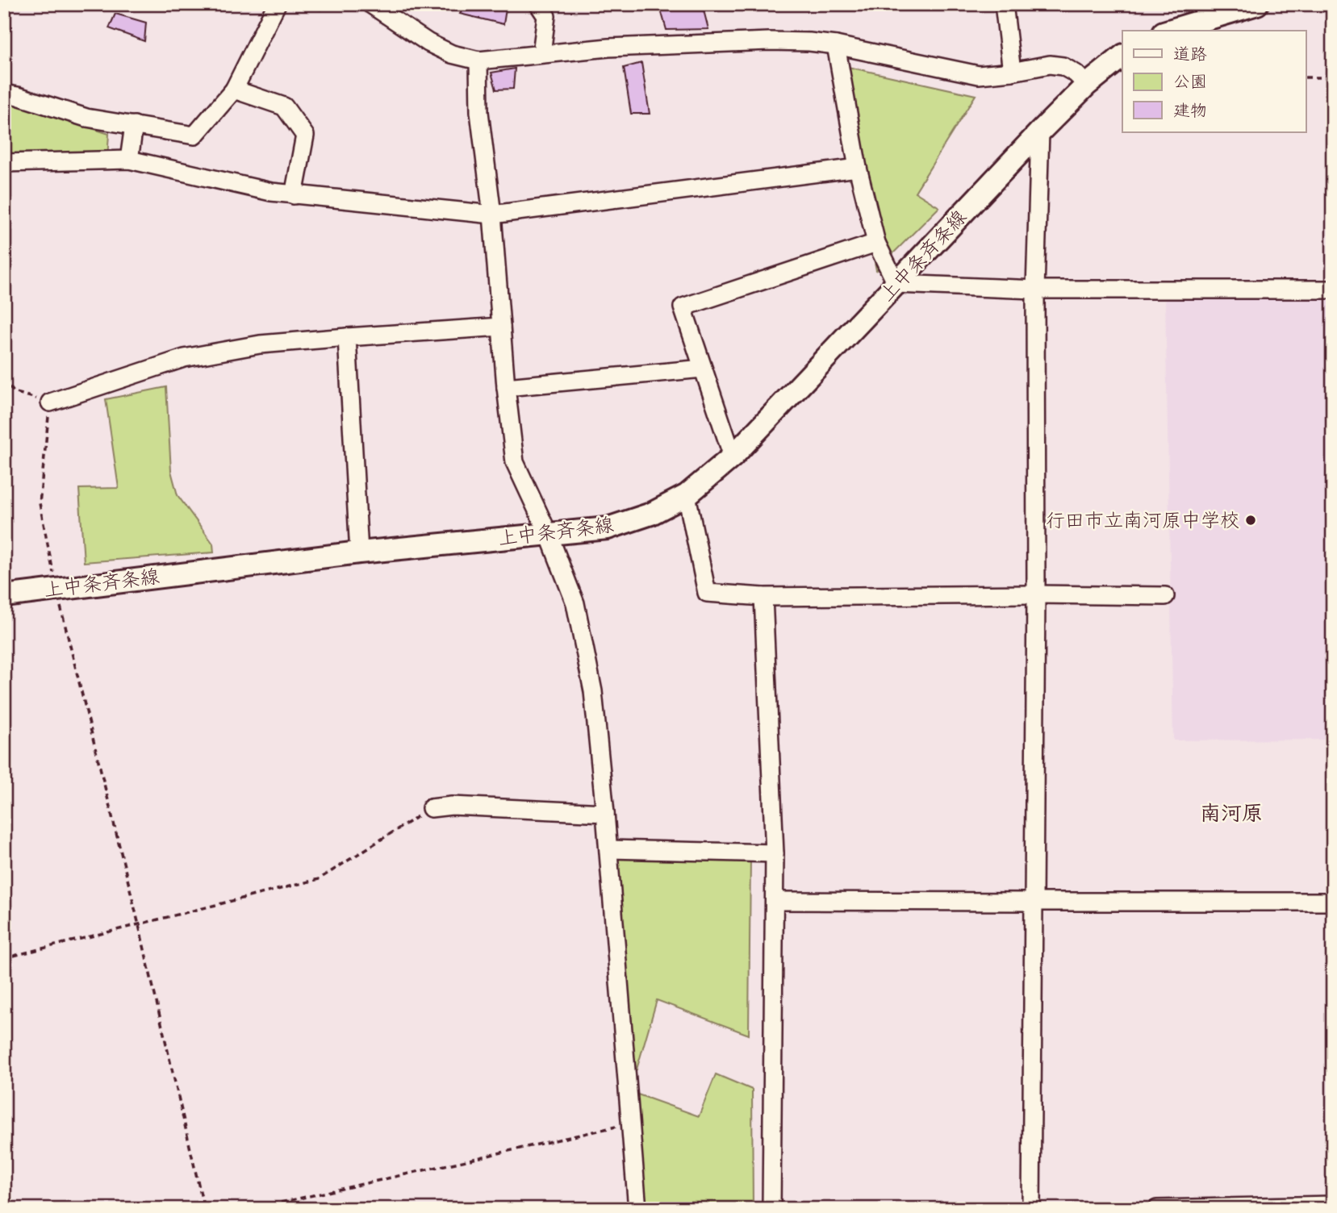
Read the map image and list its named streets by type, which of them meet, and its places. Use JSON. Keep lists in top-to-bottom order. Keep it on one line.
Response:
{"streets":{"main road":["上中条斉条線"]},"districts":["南河原"],"places":["行田市立南河原中学校"],"legend":["道路","公園","建物"]}
